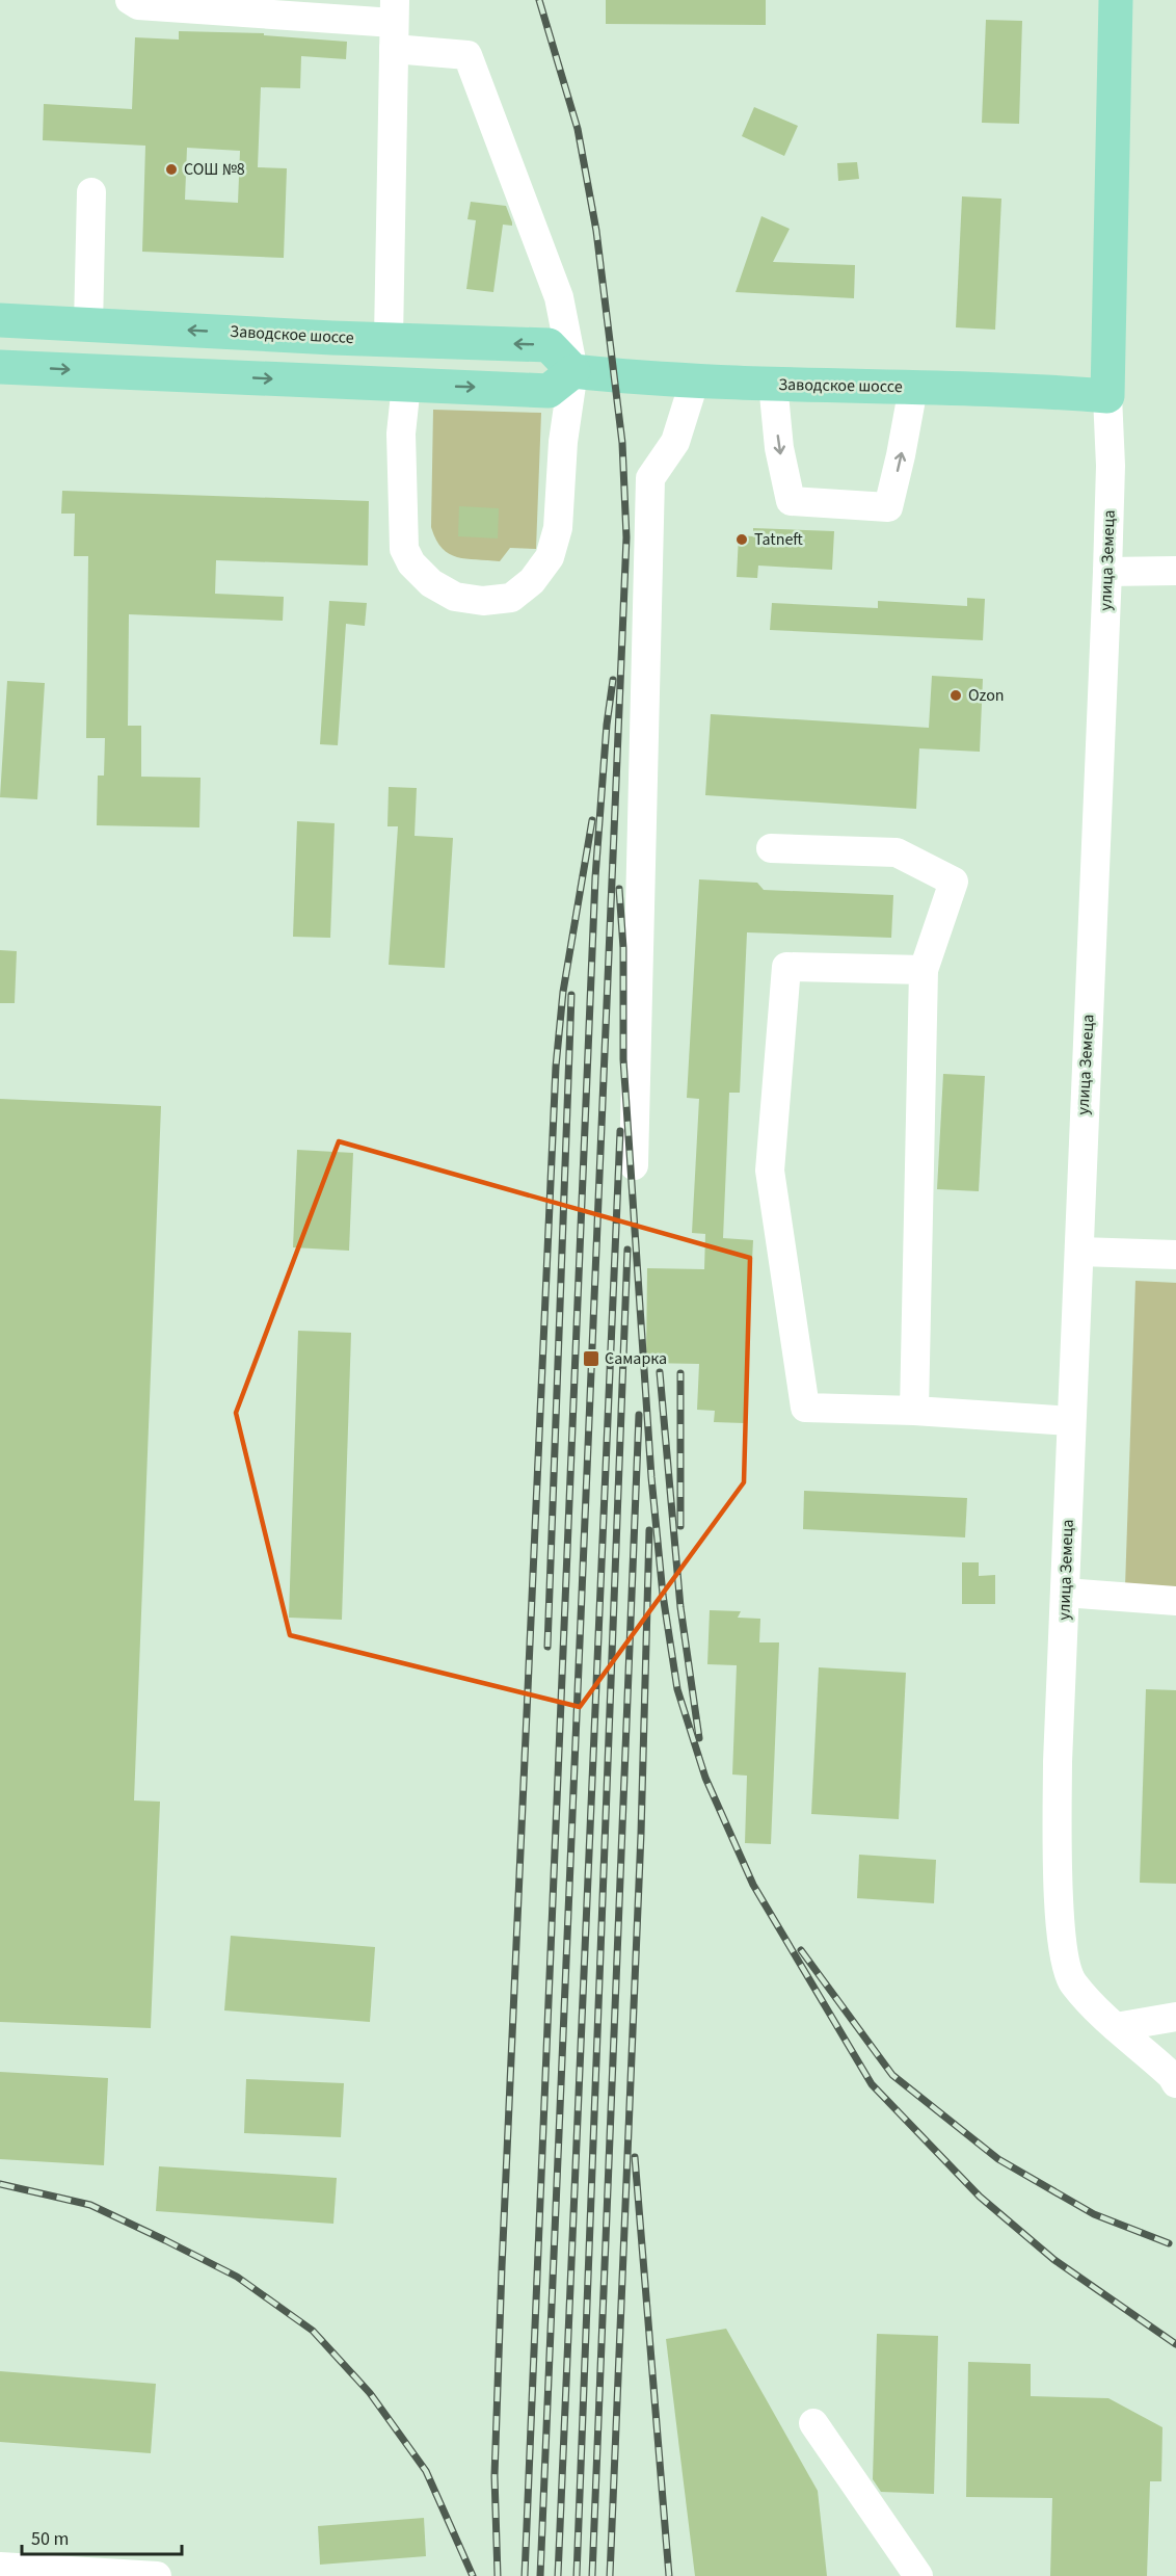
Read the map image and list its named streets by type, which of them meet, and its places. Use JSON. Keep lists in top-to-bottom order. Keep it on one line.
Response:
{"streets":{"main road":["Заводское шоссе","улица Земеца"]},"crossings":[["Заводское шоссе","улица Земеца"]],"places":{"other":["СОШ №8","Tatneft","Ozon"],"transit":["Самарка"]},"scale_bar":"50 m"}
